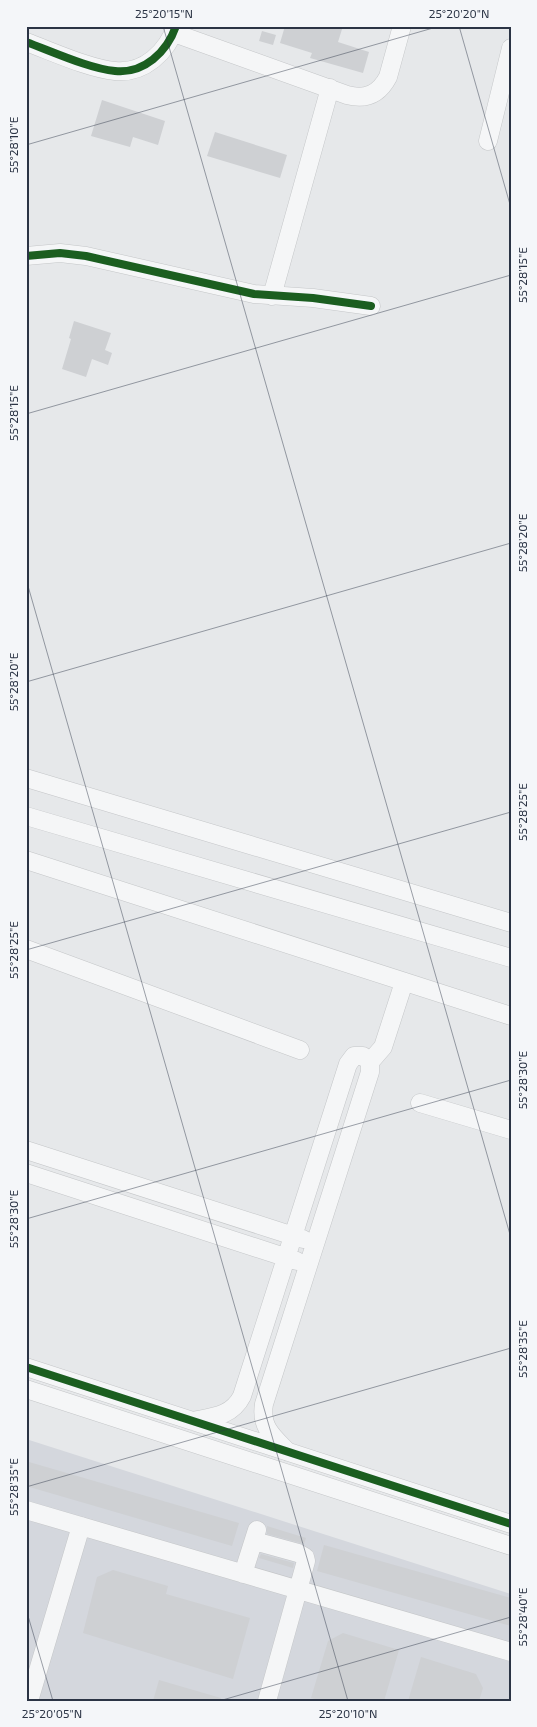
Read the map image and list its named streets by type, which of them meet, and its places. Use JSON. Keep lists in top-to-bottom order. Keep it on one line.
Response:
{"coordinates":["25°20'15\"N","25°20'20\"N","55°28'10\"E","55°28'15\"E","55°28'20\"E","55°28'25\"E","55°28'30\"E","55°28'35\"E","55°28'40\"E","25°20'05\"N","25°20'10\"N"]}
